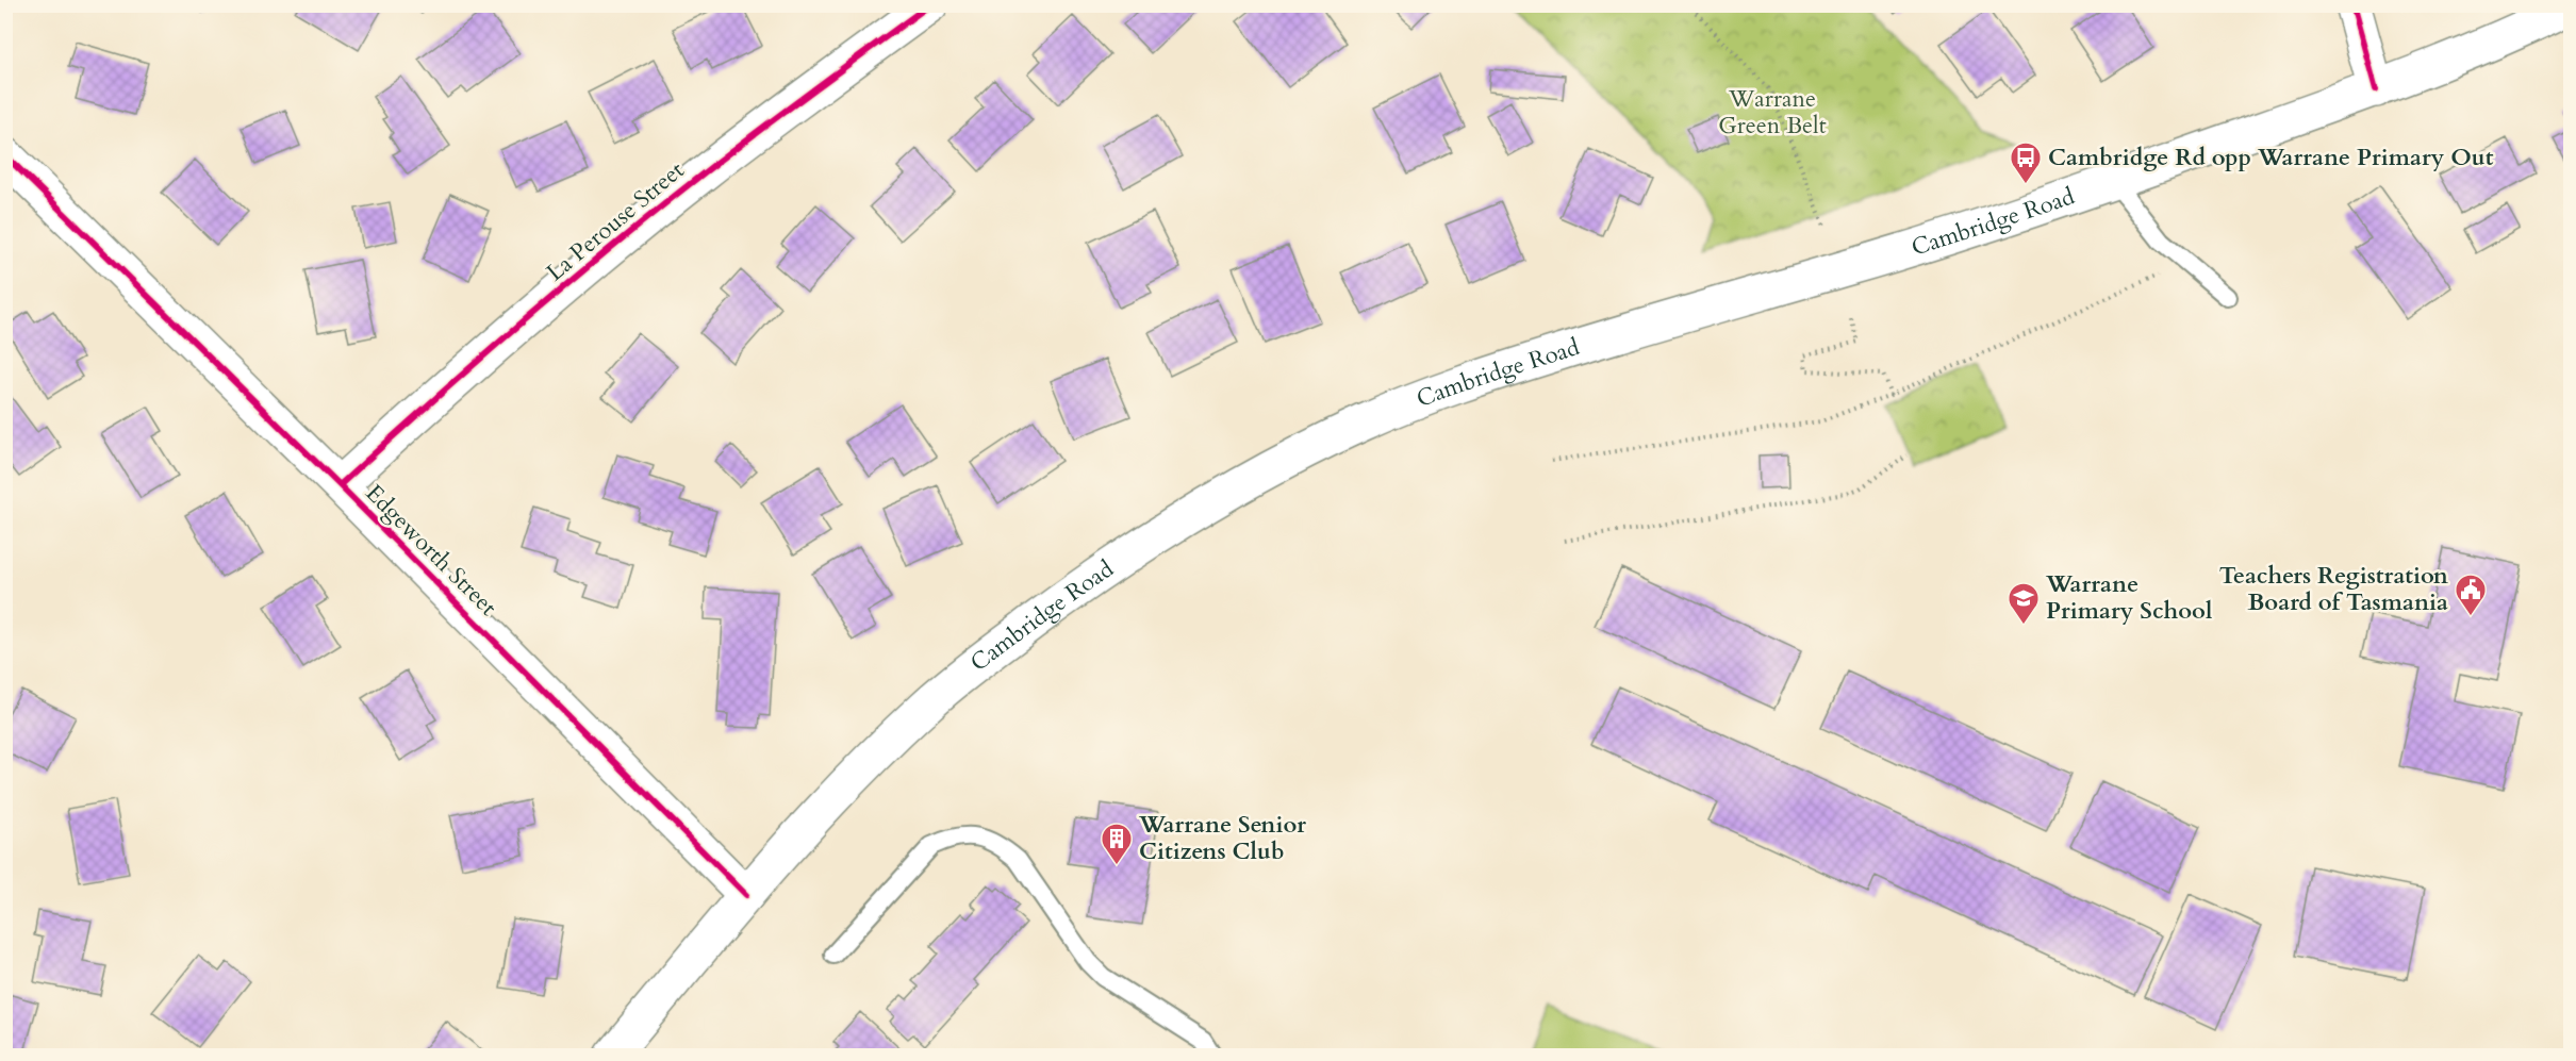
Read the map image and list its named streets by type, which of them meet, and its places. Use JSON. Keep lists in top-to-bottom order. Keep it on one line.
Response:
{"streets":{"main road":["La Perouse Street","Cambridge Road","Edgeworth Street"]},"crossings":[["La Perouse Street","Edgeworth Street"],["Cambridge Road","Edgeworth Street"]],"parks":["Warrane Green Belt"],"places":{"bus stop":["Cambridge Rd opp Warrane Primary Out"],"public building":["Teachers Registration Board of Tasmania"],"school or university":["Warrane Primary School"],"building":["Warrane Senior Citizens Club"]}}
